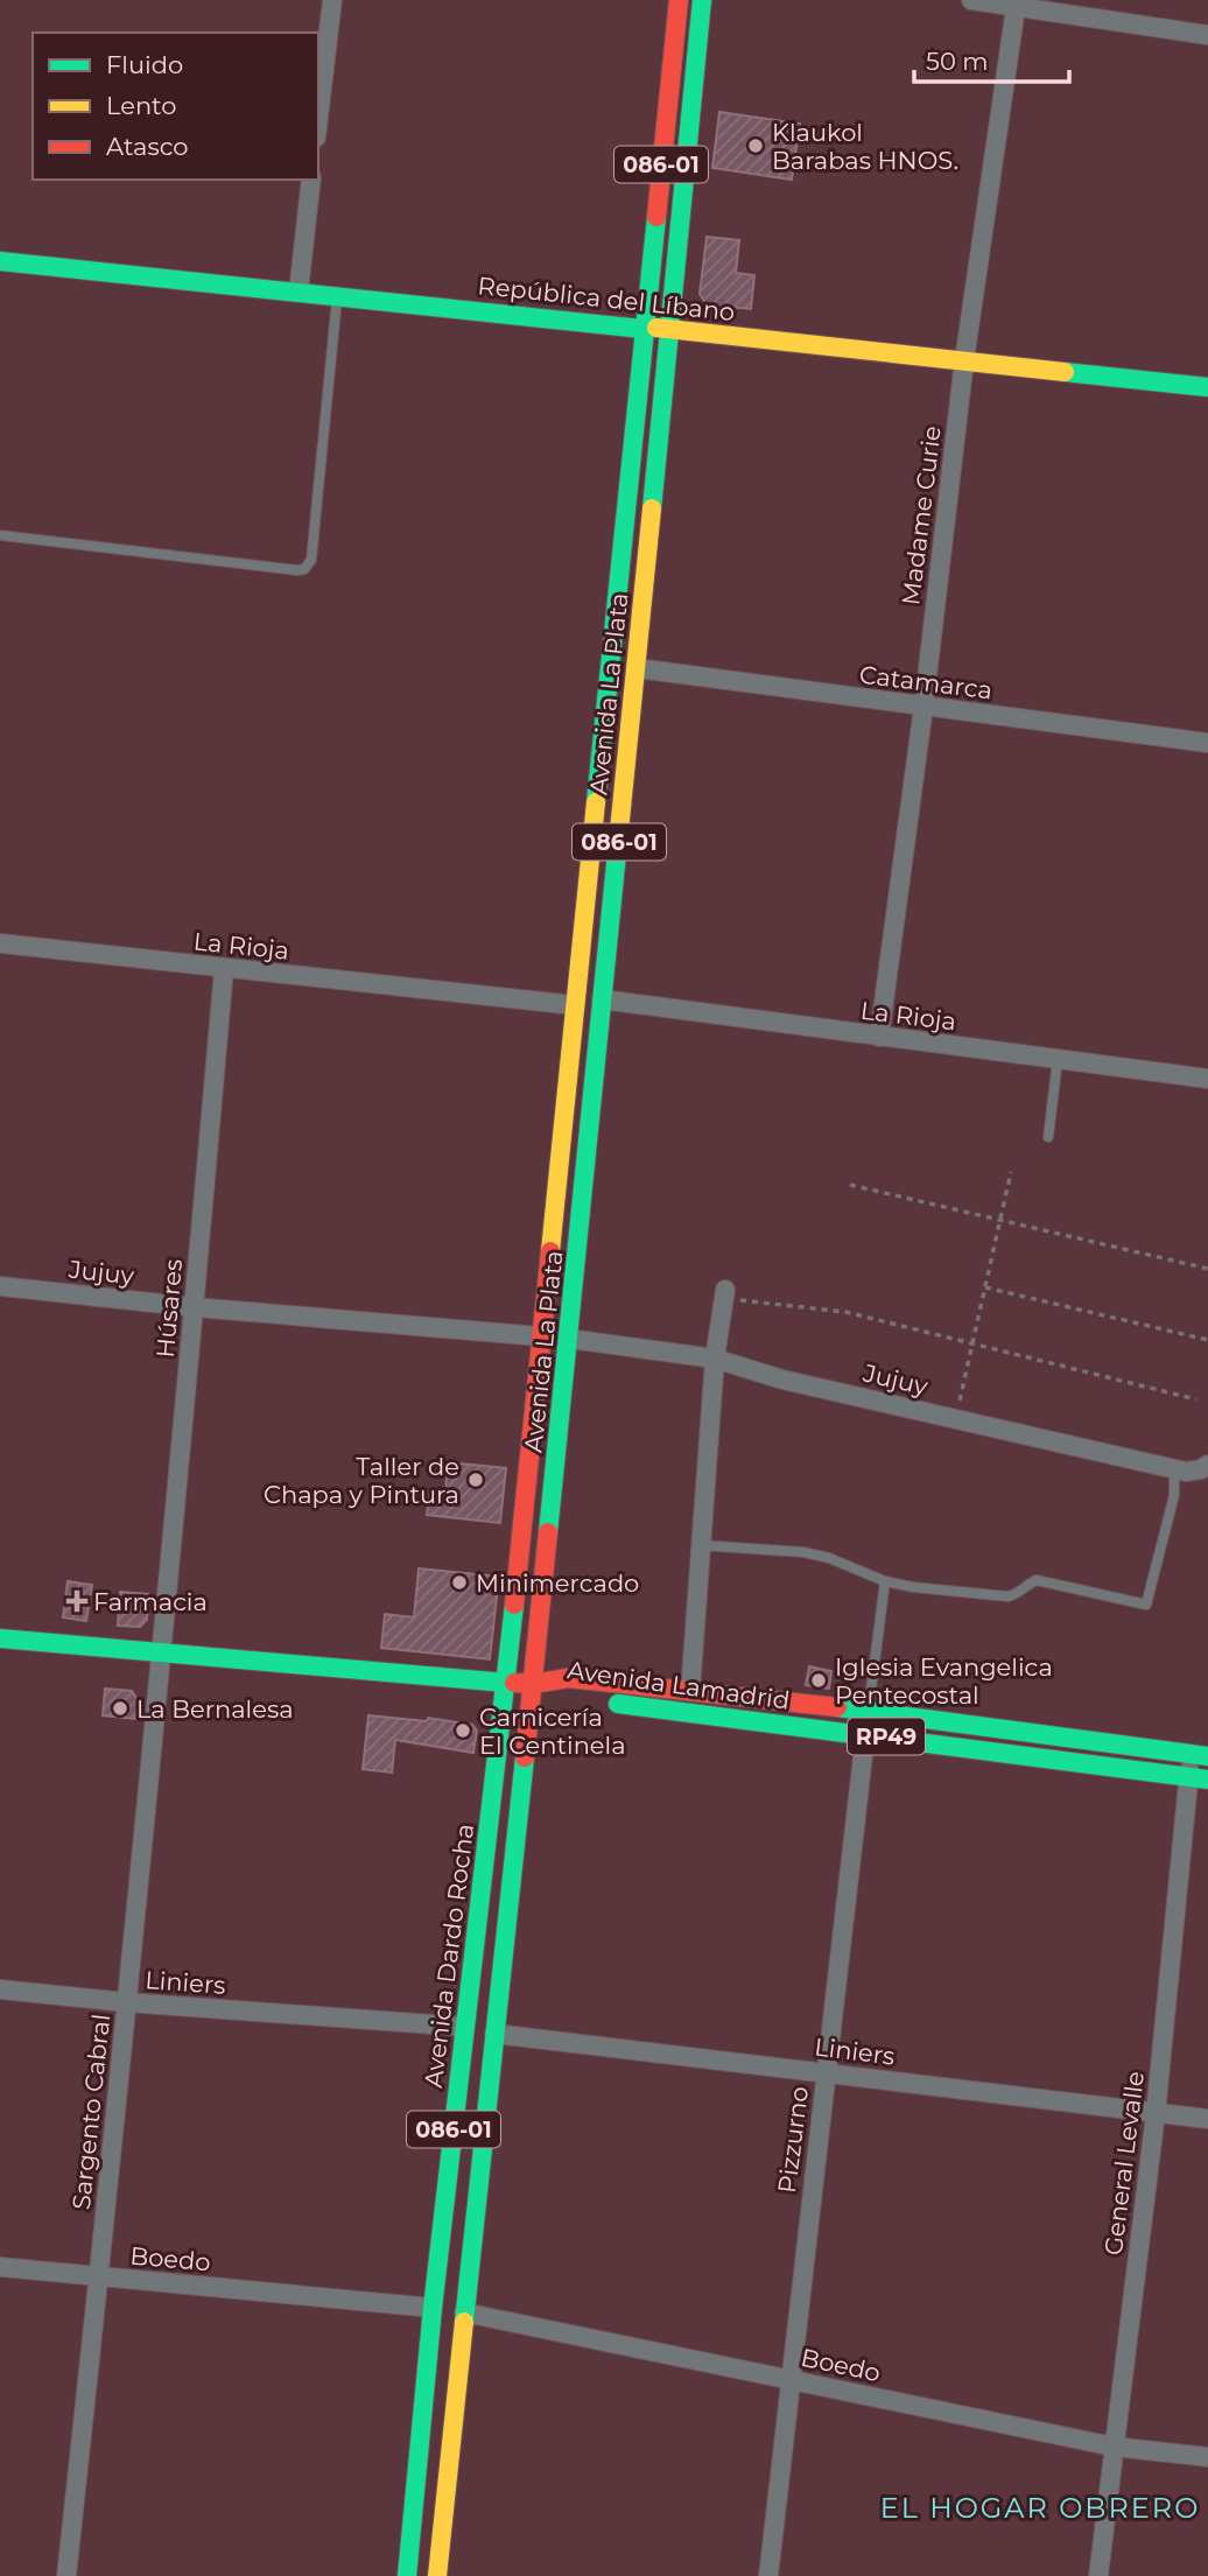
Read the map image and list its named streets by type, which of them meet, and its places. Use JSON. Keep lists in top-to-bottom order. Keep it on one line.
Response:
{"streets":{"main road":["086-01","República del Líbano","Avenida La Plata","Avenida Lamadrid","RP49","Avenida Dardo Rocha"],"street":["Madame Curie","Catamarca","La Rioja","Jujuy","Húsares","Liniers","Sargento Cabral","Pizzurno","General Levalle","Boedo"]},"crossings":[["086-01","Avenida La Plata"],["086-01","Avenida Lamadrid"],["086-01","Liniers"],["086-01","Boedo"],["República del Líbano","Madame Curie"],["República del Líbano","Avenida La Plata"],["Madame Curie","Catamarca"],["Madame Curie","La Rioja"],["Catamarca","Avenida La Plata"],["Avenida La Plata","La Rioja"],["Avenida La Plata","Jujuy"],["Avenida La Plata","Avenida Lamadrid"],["Avenida La Plata","Avenida Dardo Rocha"],["La Rioja","Húsares"],["Jujuy","Húsares"],["Húsares","Avenida Lamadrid"],["Húsares","Sargento Cabral"],["Avenida Lamadrid","Avenida Dardo Rocha"],["Avenida Lamadrid","Sargento Cabral"],["Avenida Lamadrid","Pizzurno"],["Avenida Lamadrid","General Levalle"],["Avenida Dardo Rocha","Liniers"],["Avenida Dardo Rocha","Boedo"],["Liniers","Sargento Cabral"],["Liniers","Pizzurno"],["Liniers","General Levalle"],["Sargento Cabral","Boedo"],["Pizzurno","Boedo"],["General Levalle","Boedo"]],"districts":["EL HOGAR OBRERO"],"places":{"other":["Klaukol Barabas HNOS.","Taller de Chapa y Pintura","Minimercado","Iglesia Evangelica Pentecostal","La Bernalesa","Carnicería El Centinela"],"health":["Farmacia"]},"legend":["Fluido","Lento","Atasco"],"scale_bar":"50 m"}
